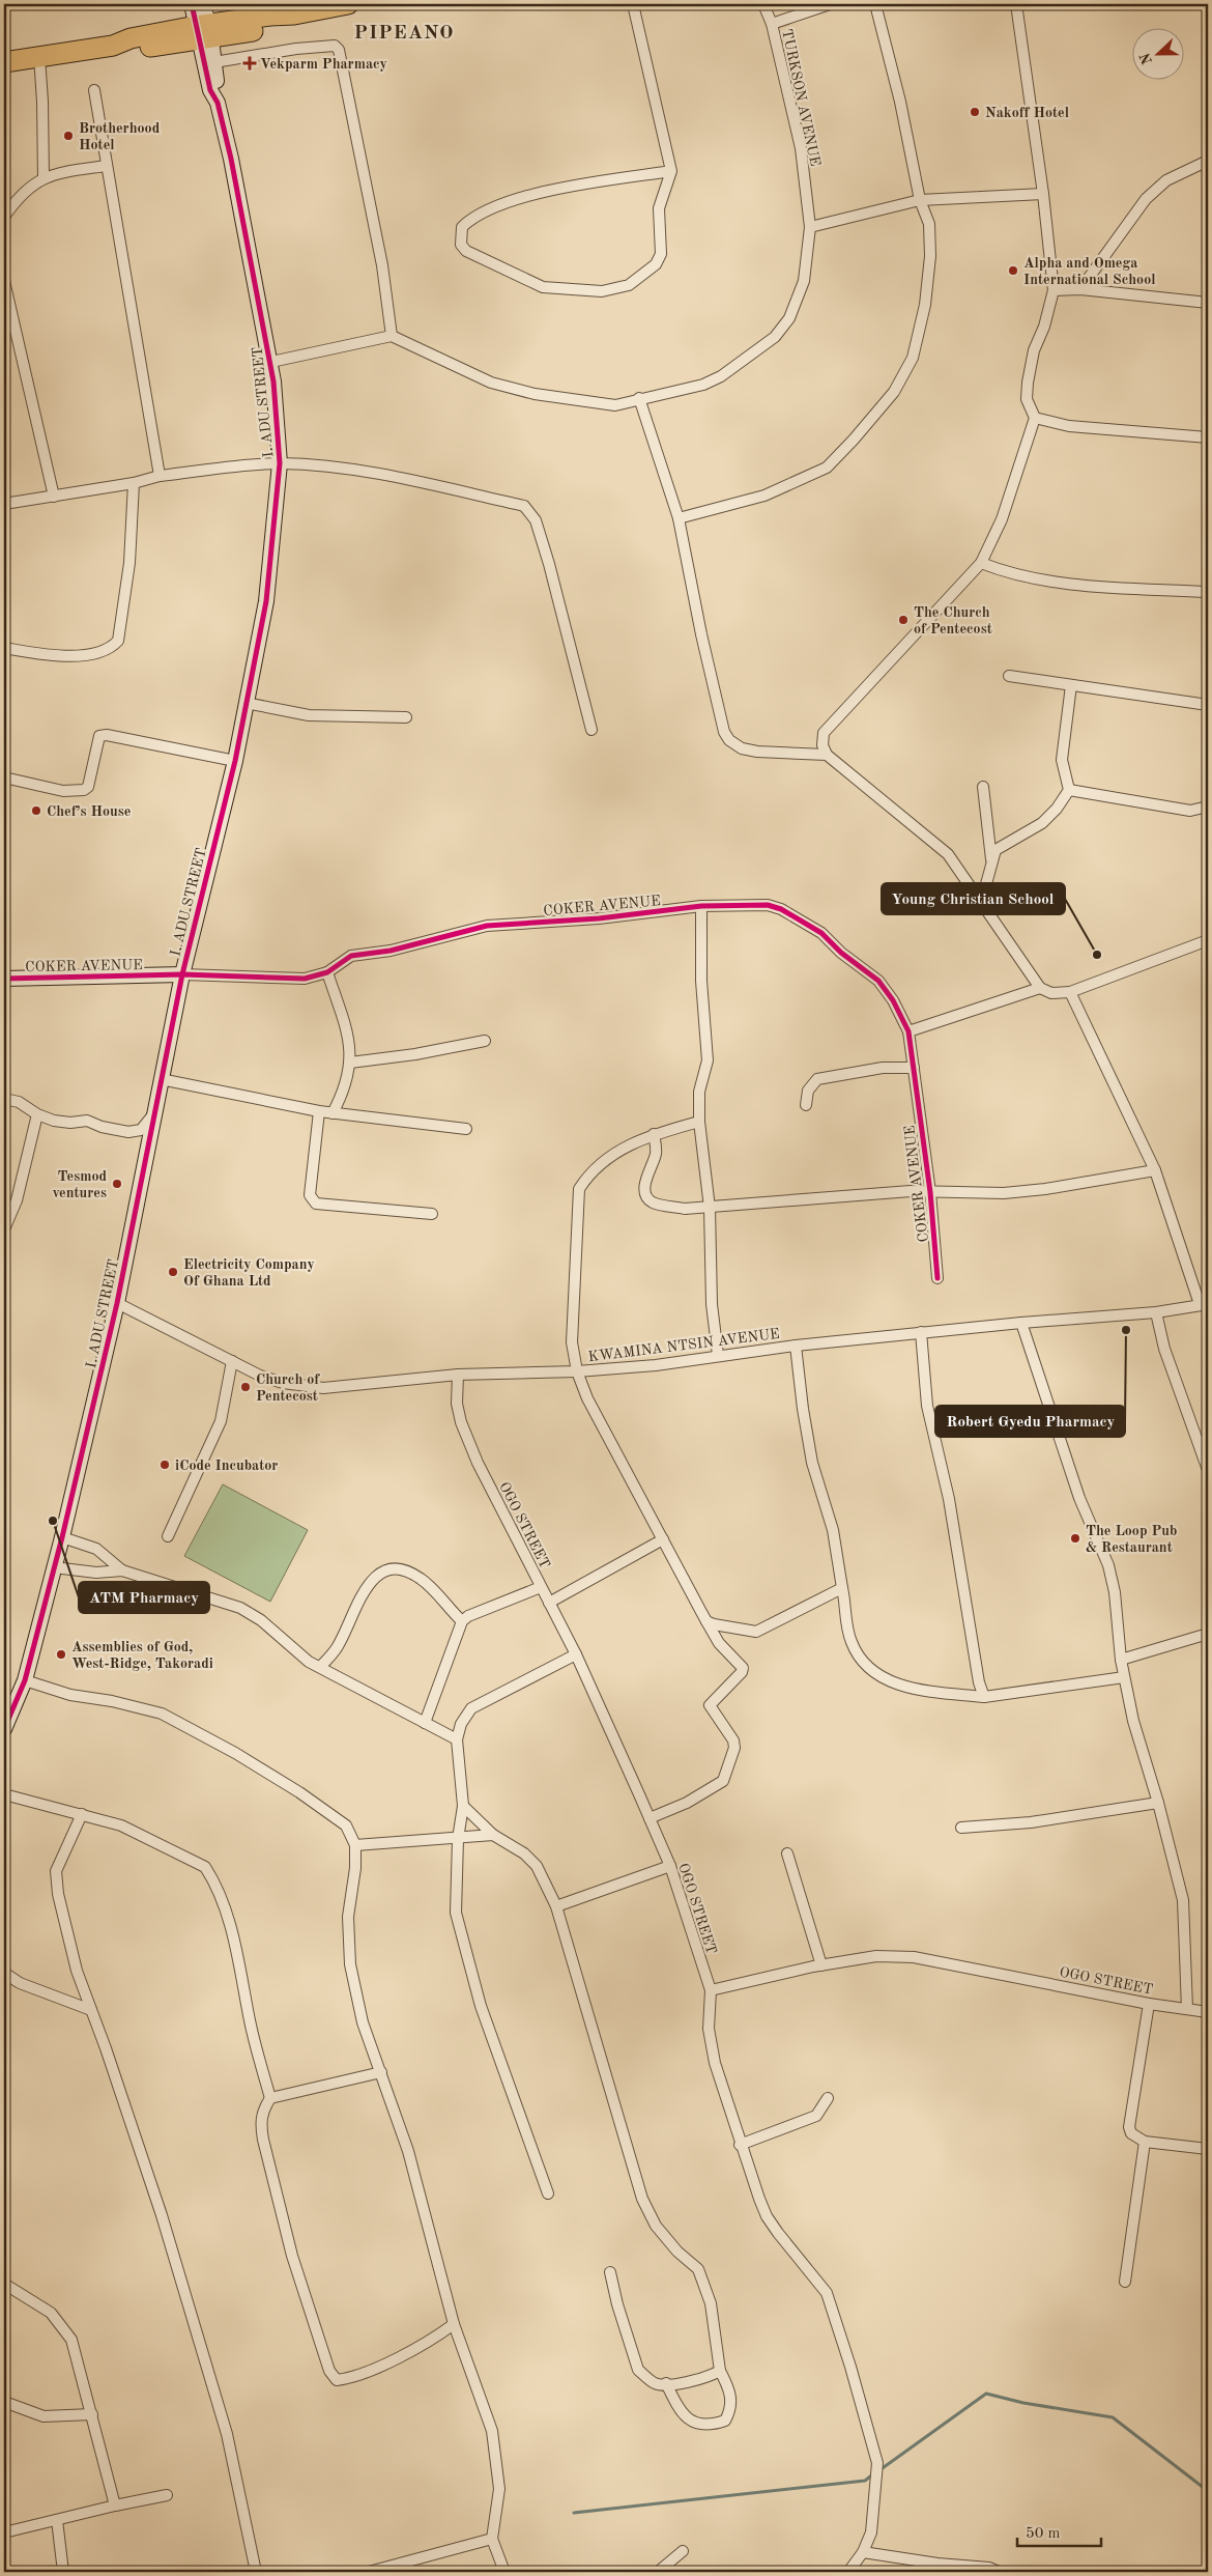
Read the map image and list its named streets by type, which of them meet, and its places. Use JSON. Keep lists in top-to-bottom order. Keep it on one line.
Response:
{"streets":{"street":["TURKSON AVENUE","I. ADU STREET","COKER AVENUE","KWAMINA NTSIN AVENUE","OGO STREET"]},"crossings":[["I. ADU STREET","COKER AVENUE"],["I. ADU STREET","KWAMINA NTSIN AVENUE"],["KWAMINA NTSIN AVENUE","OGO STREET"]],"districts":["PIPEANO"],"places":{"health":["Vekparm Pharmacy"],"other":["Nakoff Hotel","Brotherhood Hotel","Alpha and Omega International School","The Church of Pentecost","Chef’s House","Young Christian School","Tesmod ventures","Electricity Company Of Ghana Ltd","Robert Gyedu Pharmacy","Church of Pentecost","iCode Incubator","ATM Pharmacy","The Loop Pub & Restaurant","Assemblies of God, West-Ridge, Takoradi"]},"scale_bar":"50 m","north":"left"}
